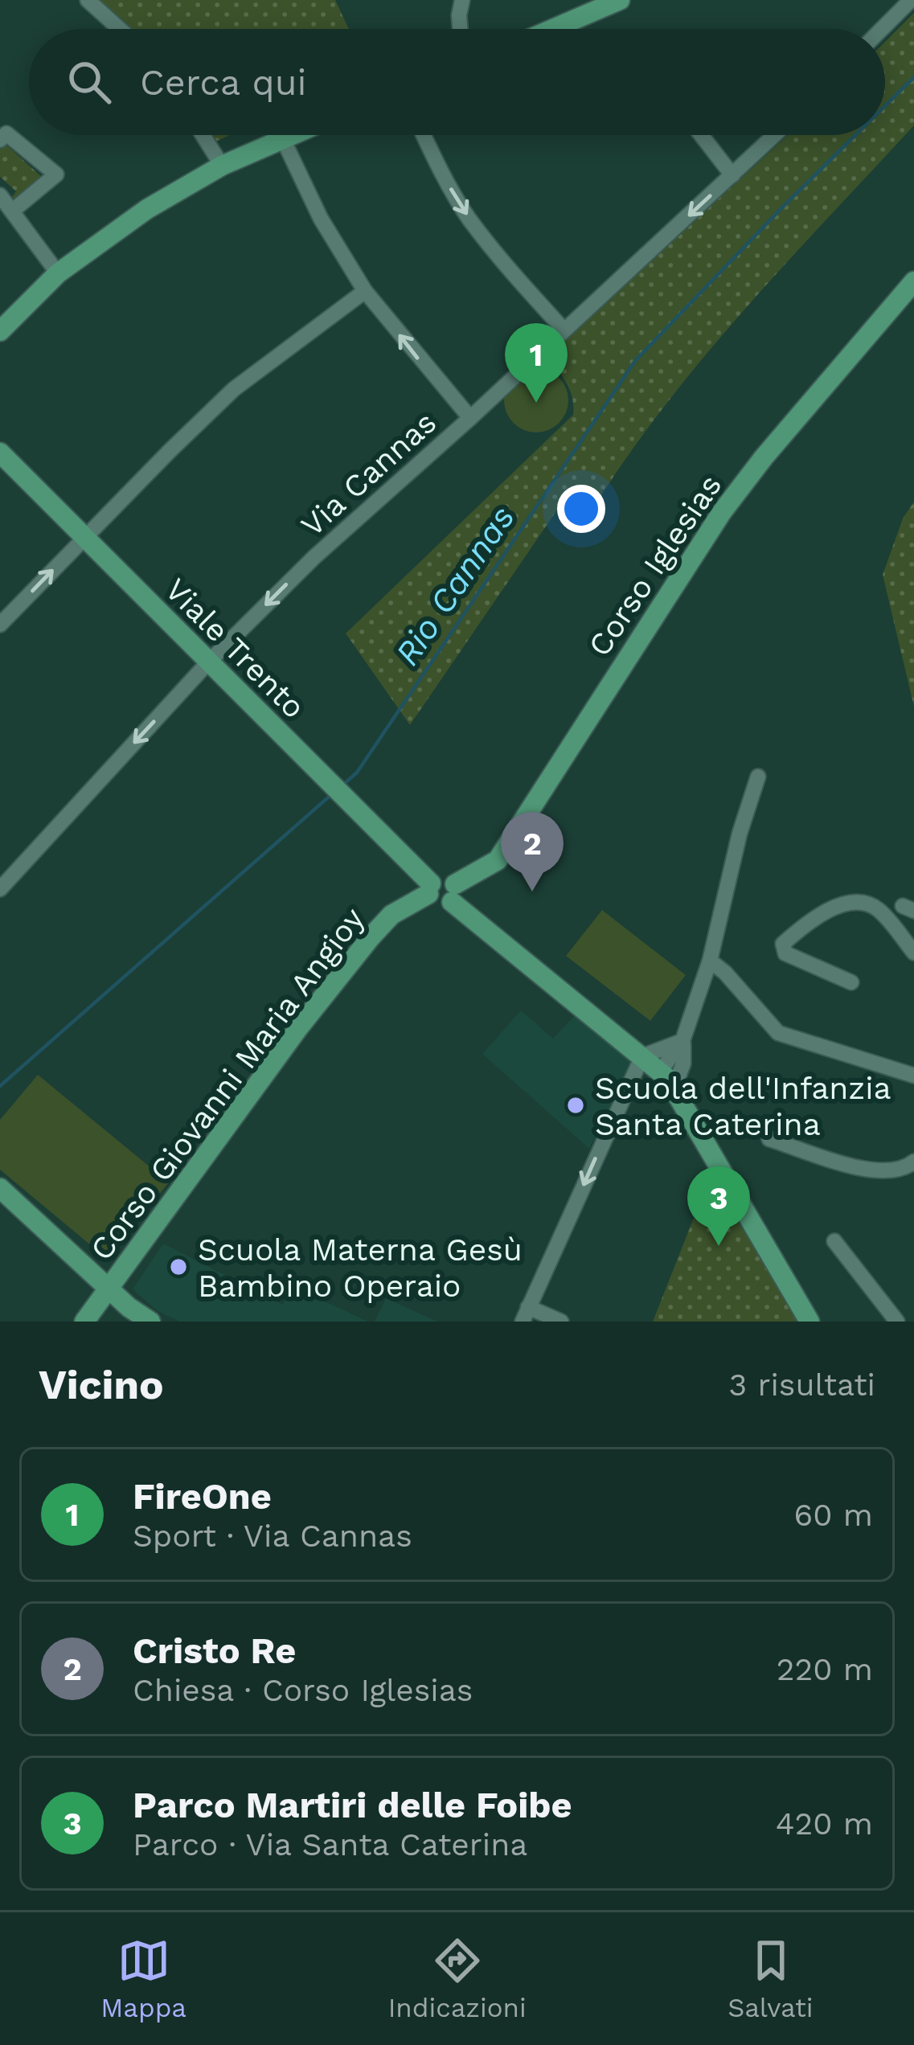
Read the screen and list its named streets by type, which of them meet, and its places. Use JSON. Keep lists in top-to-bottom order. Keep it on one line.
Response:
{"streets":{"street":["Via Cannas","Corso Iglesias","Viale Trento","Corso Giovanni Maria Angioy"]},"crossings":[["Via Cannas","Viale Trento"],["Viale Trento","Corso Giovanni Maria Angioy"]],"one_way":["Via Cannas"],"water":["Rio Cannas"],"places":["Scuola dell'Infanzia Santa Caterina","Scuola Materna Gesù Bambino Operaio"],"page":{"search":"Cerca qui","pins":["1","2","3"],"heading":["Vicino","3 risultati"],"list":[{"mark":"1","name":"FireOne","note":"Sport · Via Cannas","value":"60 m"},{"mark":"2","name":"Cristo Re","note":"Chiesa · Corso Iglesias","value":"220 m"},{"mark":"3","name":"Parco Martiri delle Foibe","note":"Parco · Via Santa Caterina","value":"420 m"}],"nav":["Mappa","Indicazioni","Salvati"]}}
